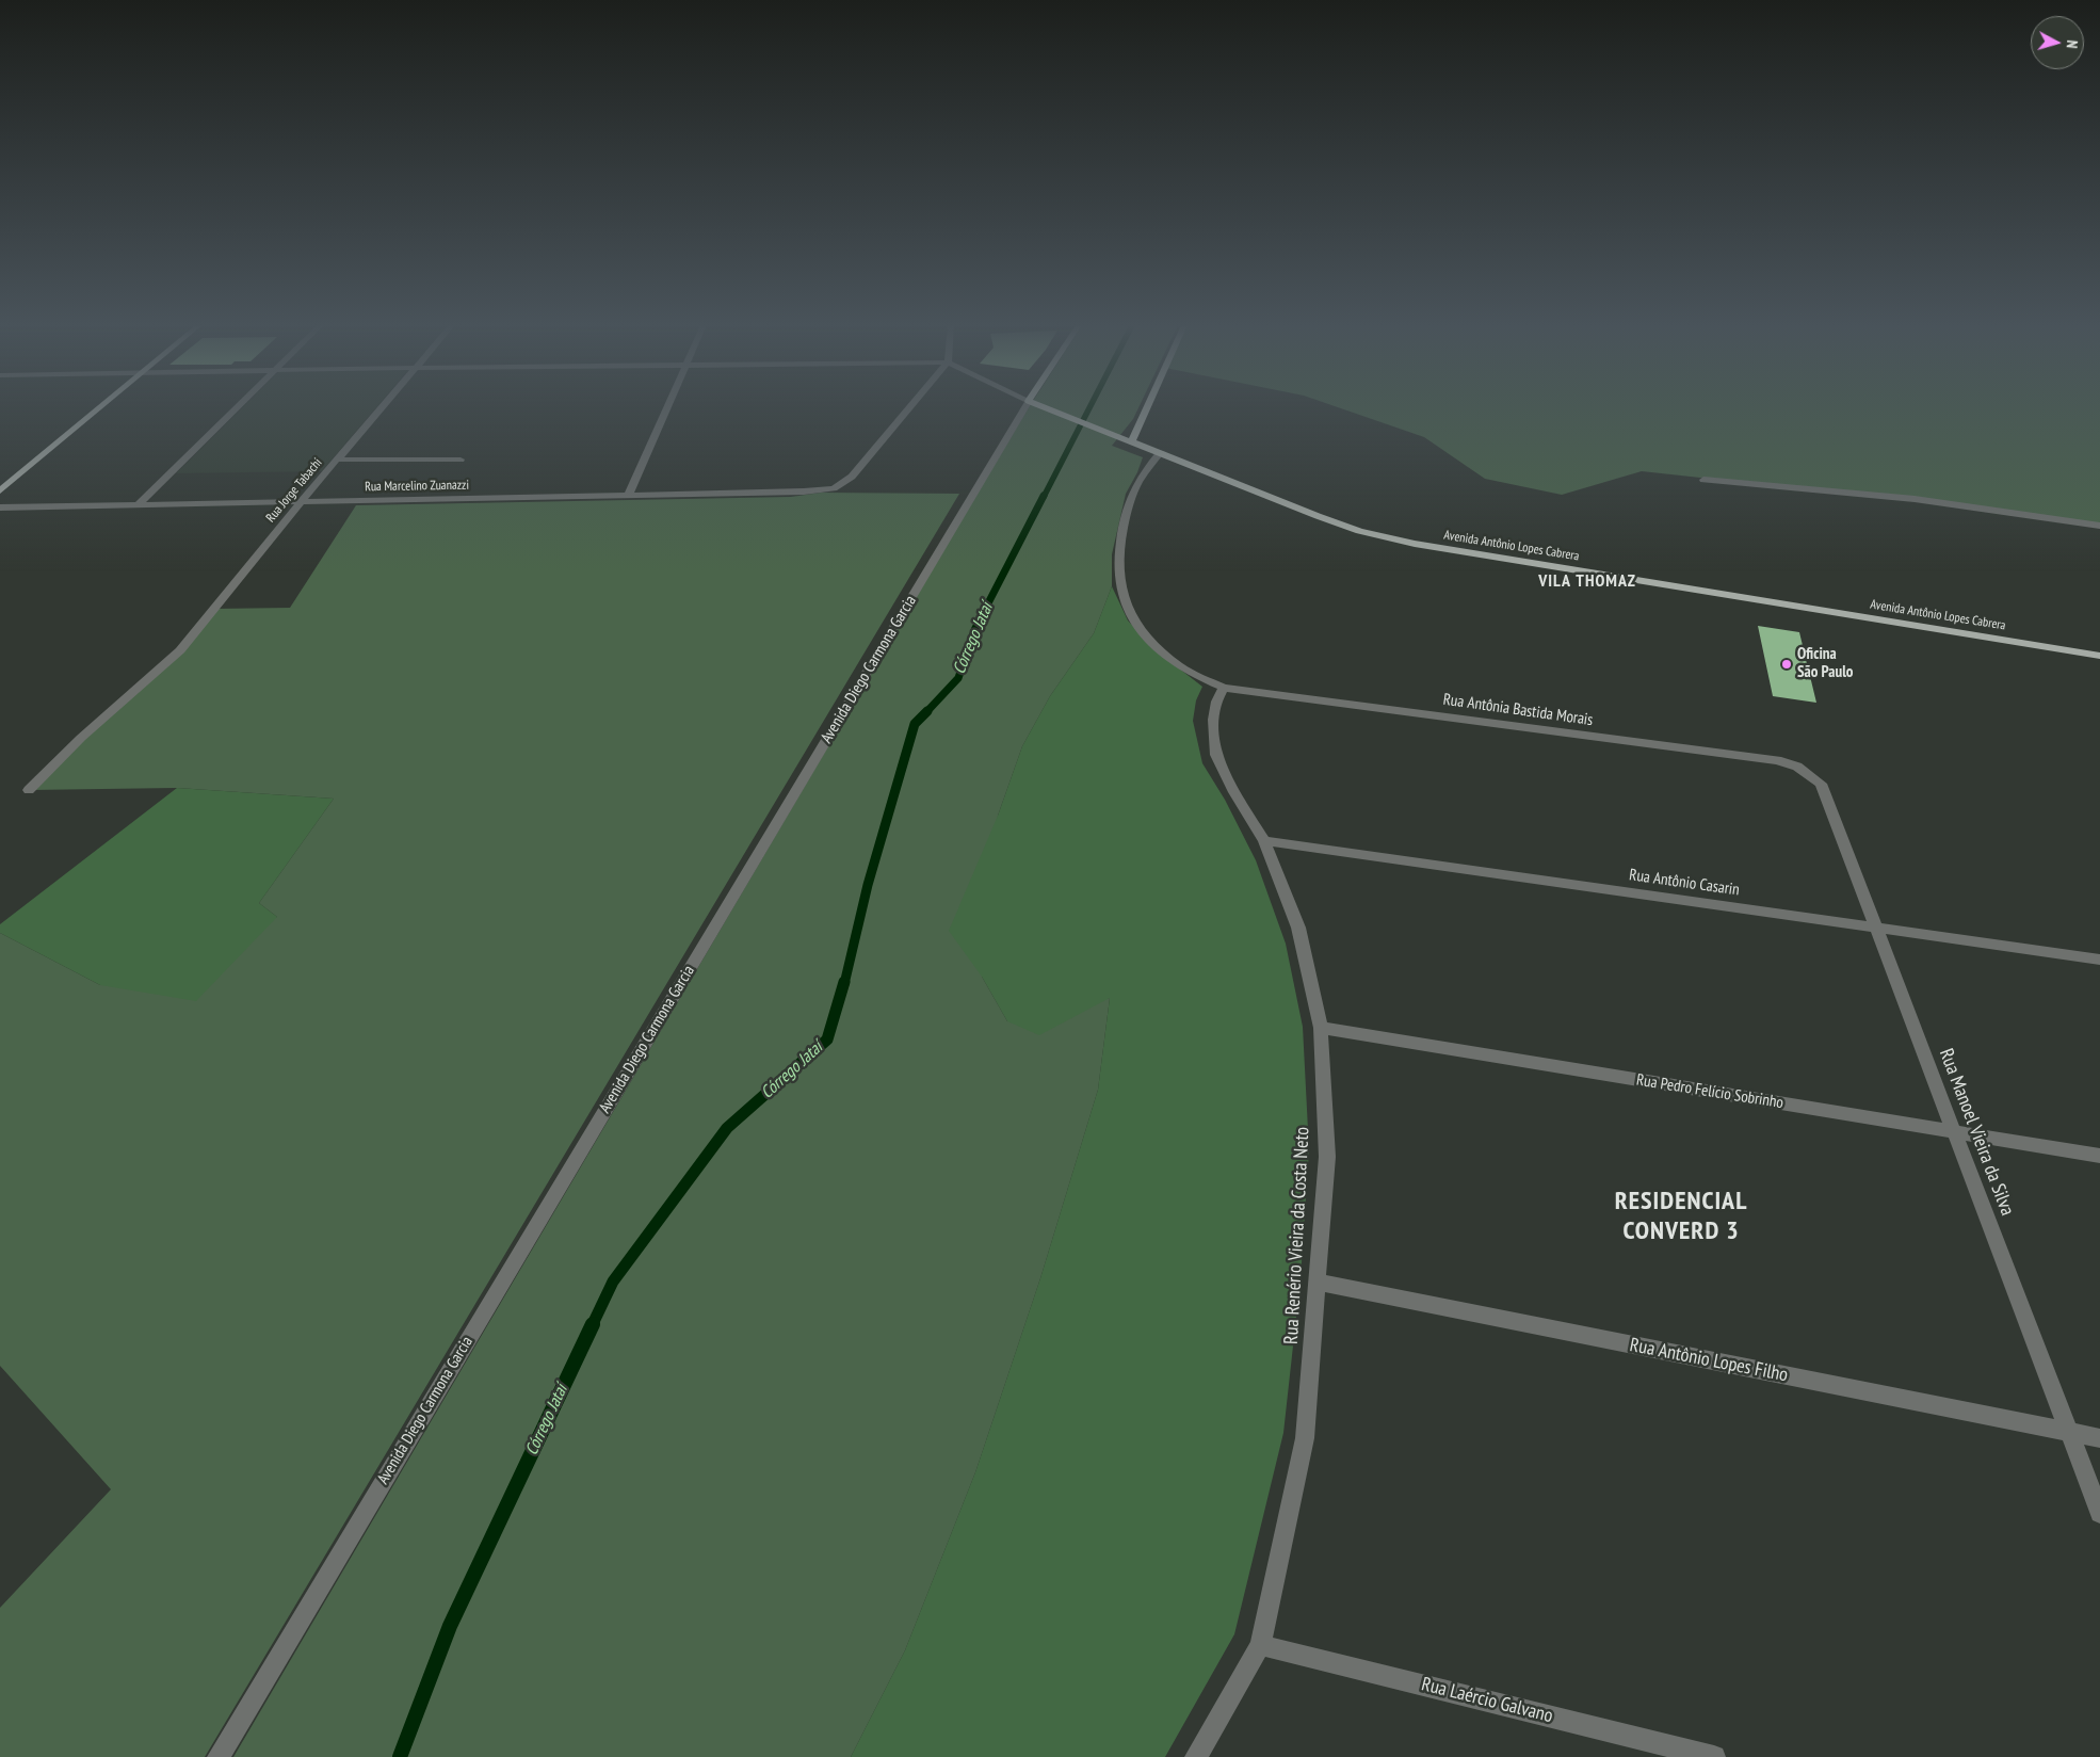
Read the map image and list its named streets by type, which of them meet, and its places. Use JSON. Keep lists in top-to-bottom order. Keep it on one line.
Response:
{"streets":{"main road":["Avenida Antônio Lopes Cabrera"],"street":["Rua Marcelino Zuanazzi","Rua Jorge Tabachi","Avenida Diego Carmona Garcia","Rua Antônia Bastida Morais","Rua Antônio Casarin","Rua Pedro Felício Sobrinho","Rua Manoel Vieira da Silva","Rua Renério Vieira da Costa Neto","Rua Antônio Lopes Filho","Rua Laércio Galvano"]},"crossings":[["Rua Marcelino Zuanazzi","Rua Jorge Tabachi"],["Avenida Antônio Lopes Cabrera","Rua Antônia Bastida Morais"],["Rua Antônia Bastida Morais","Rua Manoel Vieira da Silva"],["Rua Antônia Bastida Morais","Rua Renério Vieira da Costa Neto"],["Rua Antônio Casarin","Rua Manoel Vieira da Silva"],["Rua Antônio Casarin","Rua Renério Vieira da Costa Neto"],["Rua Pedro Felício Sobrinho","Rua Manoel Vieira da Silva"],["Rua Pedro Felício Sobrinho","Rua Renério Vieira da Costa Neto"],["Rua Manoel Vieira da Silva","Rua Antônio Lopes Filho"],["Rua Renério Vieira da Costa Neto","Rua Antônio Lopes Filho"],["Rua Renério Vieira da Costa Neto","Rua Laércio Galvano"]],"districts":["VILA THOMAZ","RESIDENCIAL CONVERD 3"],"water":["Córrego Jataí"],"places":["Oficina São Paulo"],"north":"right"}
